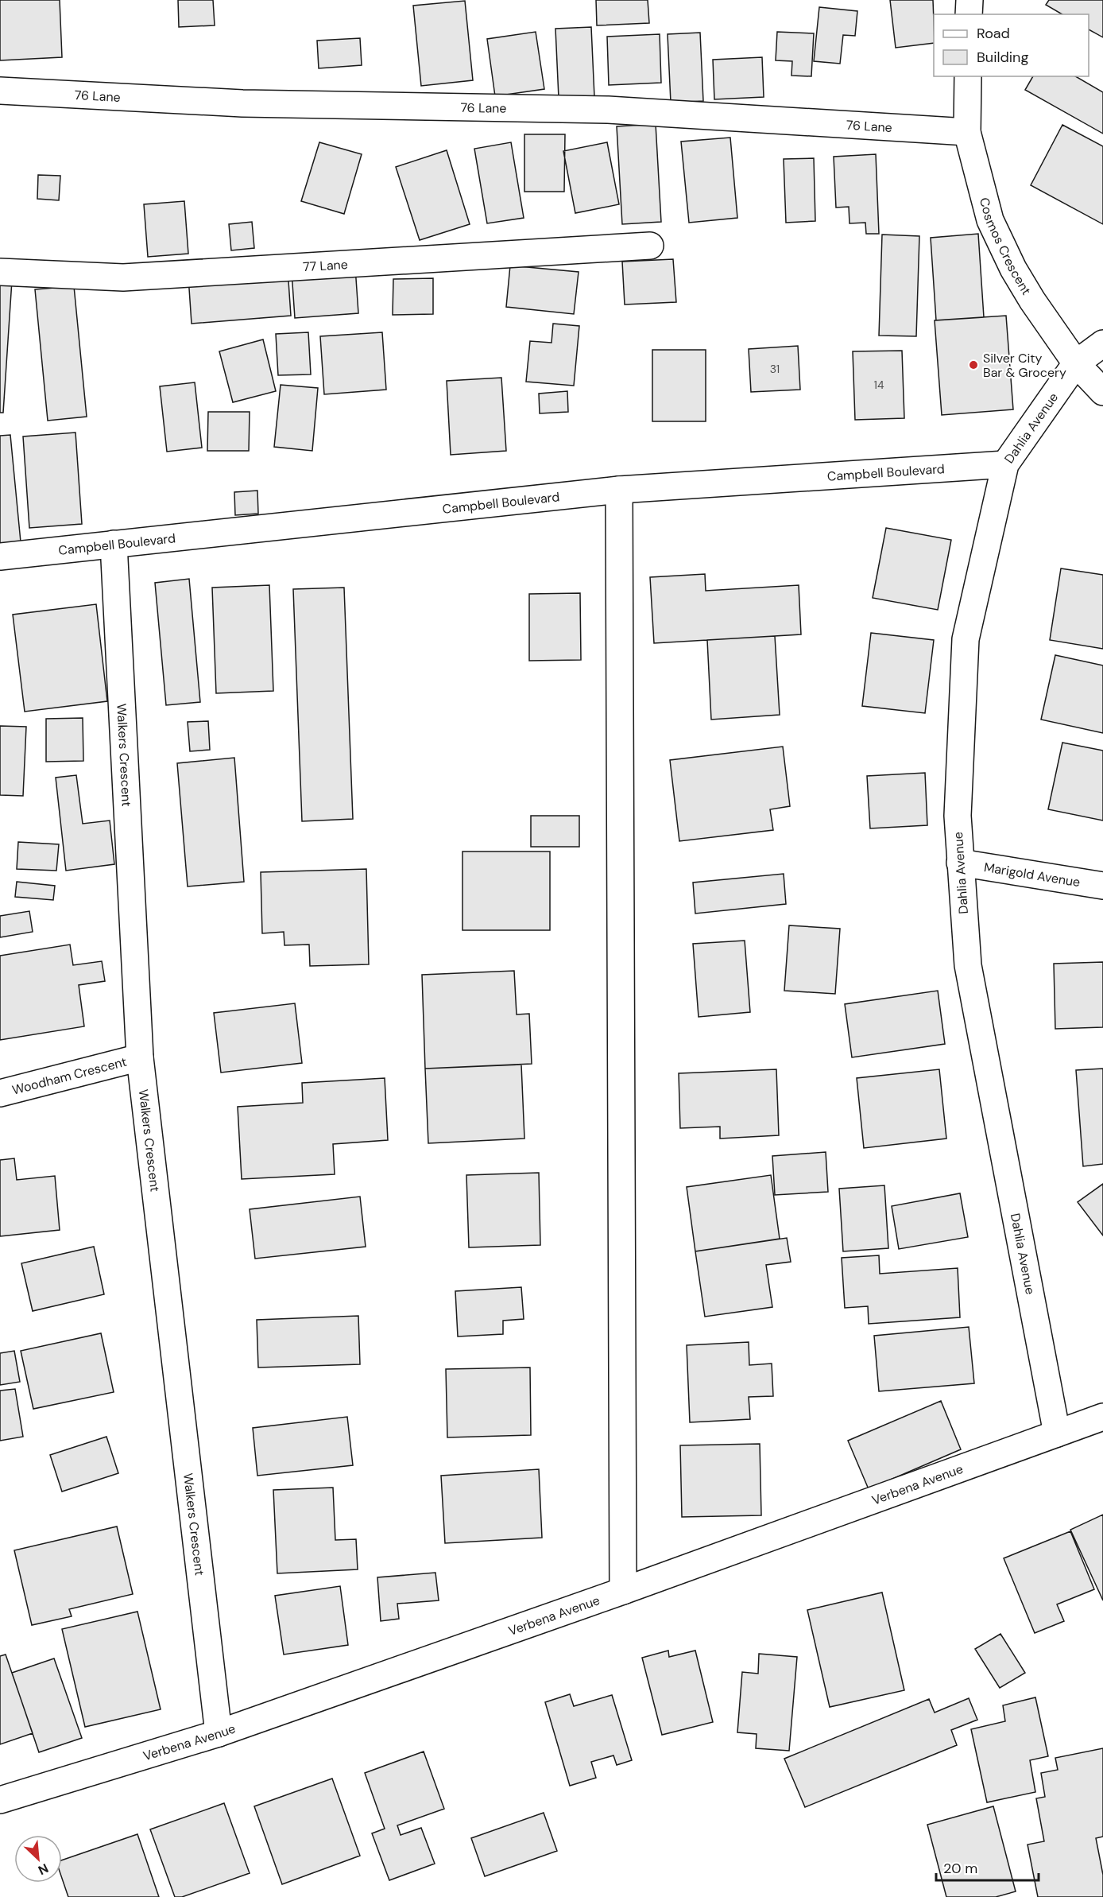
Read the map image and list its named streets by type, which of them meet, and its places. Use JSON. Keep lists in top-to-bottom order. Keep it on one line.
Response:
{"streets":{"street":["76 Lane","Cosmos Crescent","77 Lane","Dahlia Avenue","Campbell Boulevard","Walkers Crescent","Marigold Avenue","Woodham Crescent","Verbena Avenue"]},"crossings":[["76 Lane","Cosmos Crescent"],["Cosmos Crescent","Dahlia Avenue"],["Dahlia Avenue","Campbell Boulevard"],["Dahlia Avenue","Marigold Avenue"],["Dahlia Avenue","Verbena Avenue"],["Campbell Boulevard","Walkers Crescent"],["Walkers Crescent","Woodham Crescent"],["Walkers Crescent","Verbena Avenue"]],"places":["Silver City Bar & Grocery"],"house_numbers":["31","14"],"legend":["Road","Building"],"scale_bar":"20 m","north":"bottom right"}
